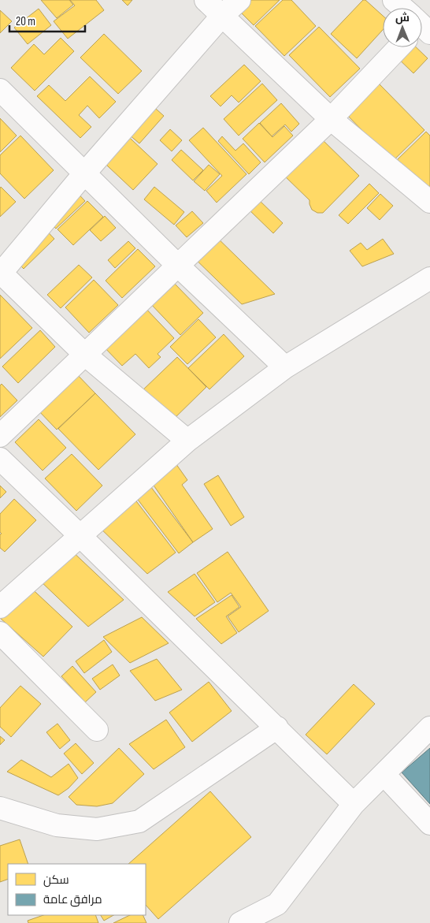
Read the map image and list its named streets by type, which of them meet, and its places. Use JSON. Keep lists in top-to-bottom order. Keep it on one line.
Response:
{"legend":["سكن","مرافق عامة"],"scale_bar":"20 m","north":"top"}
